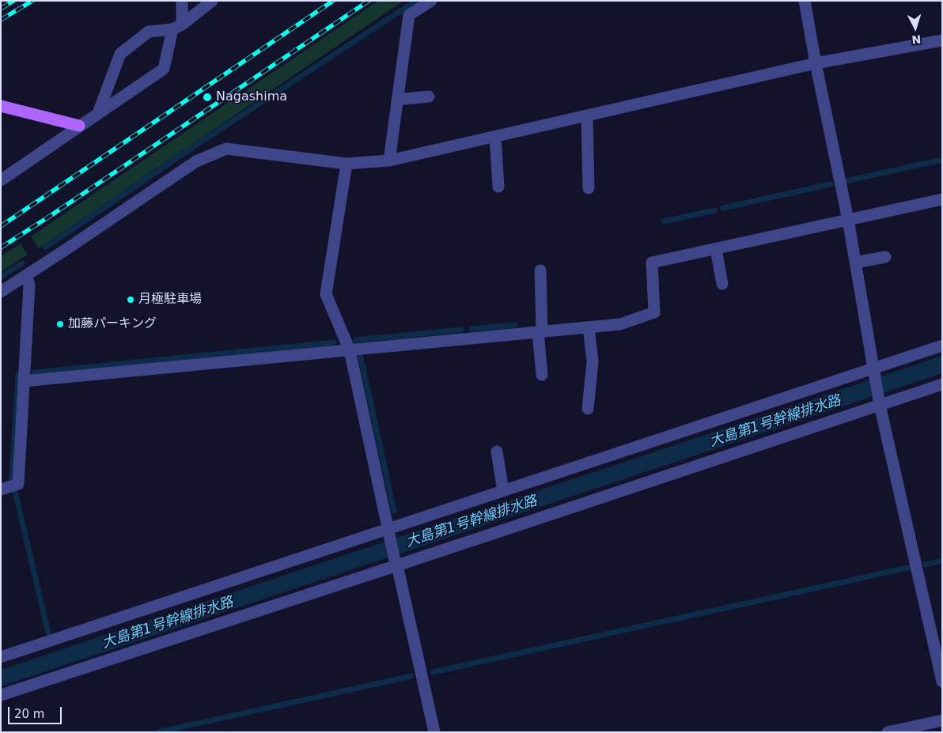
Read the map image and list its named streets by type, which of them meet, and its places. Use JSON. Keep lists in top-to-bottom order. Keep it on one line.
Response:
{"water":["大島第1号幹線排水路"],"places":["Nagashima","月極駐車場","加藤パーキング"],"scale_bar":"20 m","north":"bottom"}
